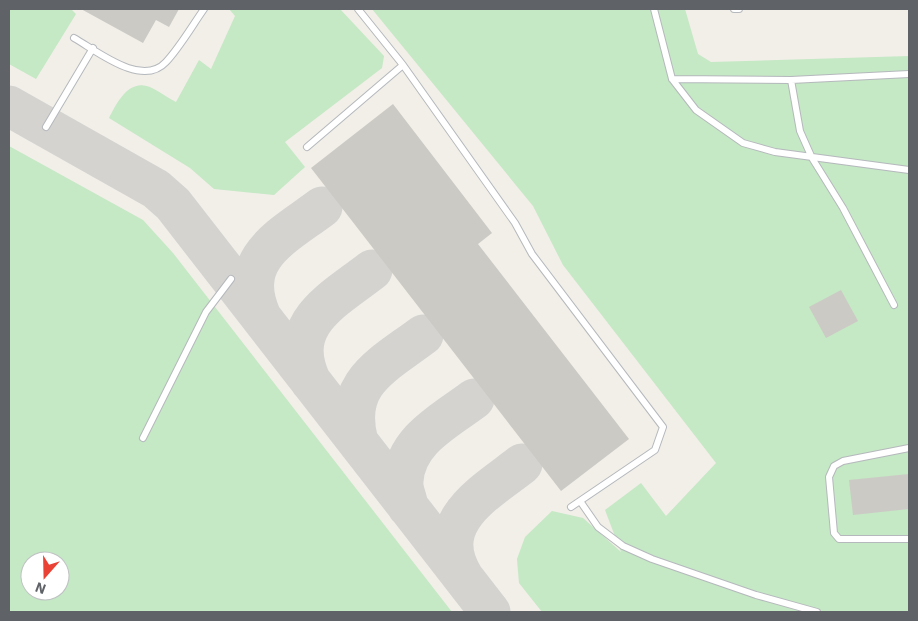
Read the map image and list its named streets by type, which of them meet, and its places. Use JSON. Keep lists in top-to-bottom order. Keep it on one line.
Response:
{"north":"bottom"}
